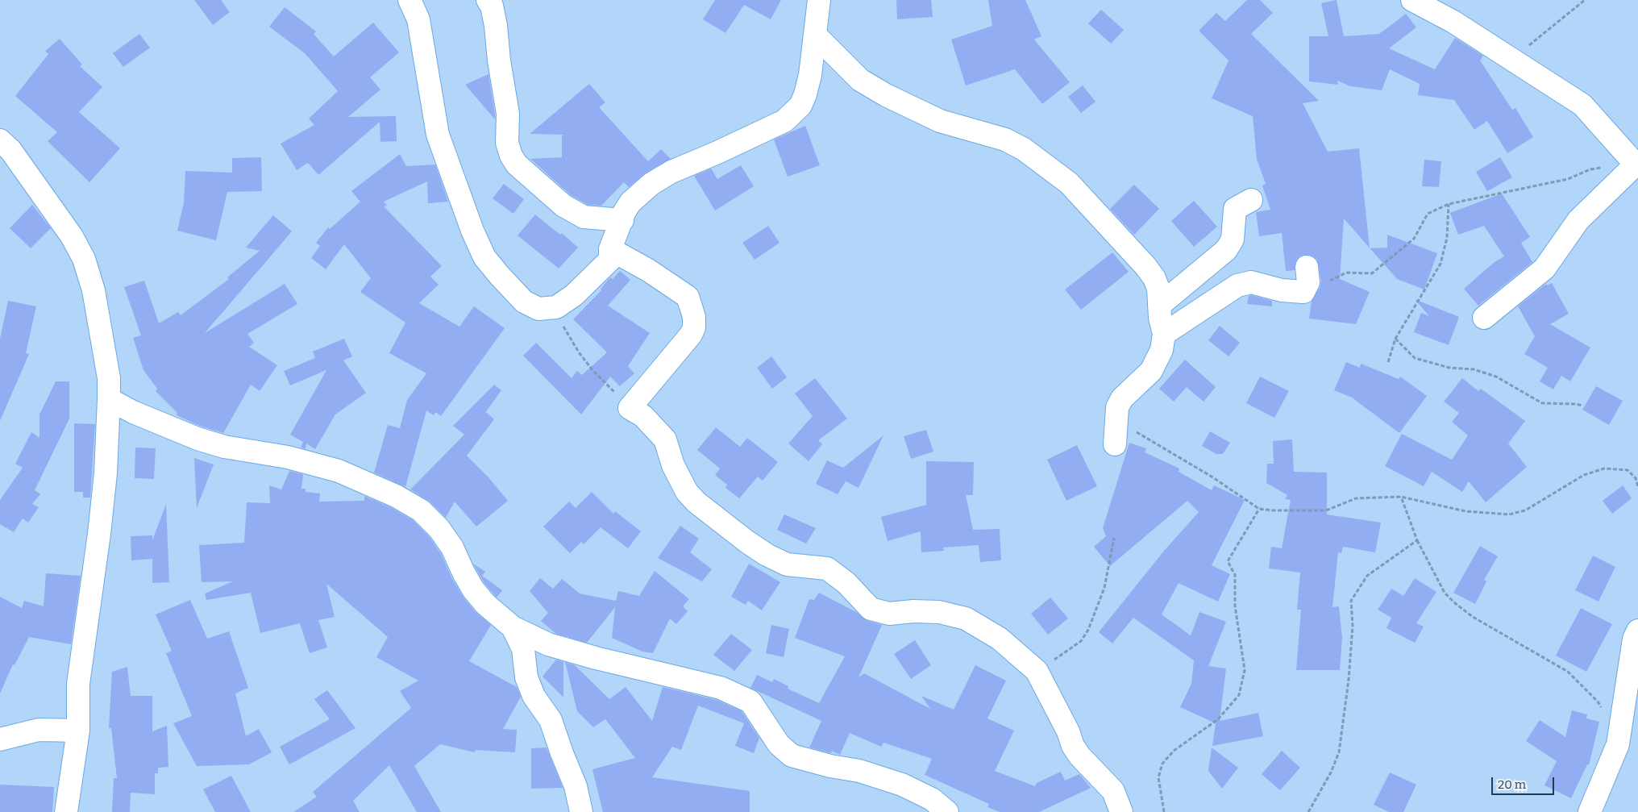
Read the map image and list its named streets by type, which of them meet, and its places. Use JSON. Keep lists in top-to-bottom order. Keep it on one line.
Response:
{"scale_bar":"20 m"}
